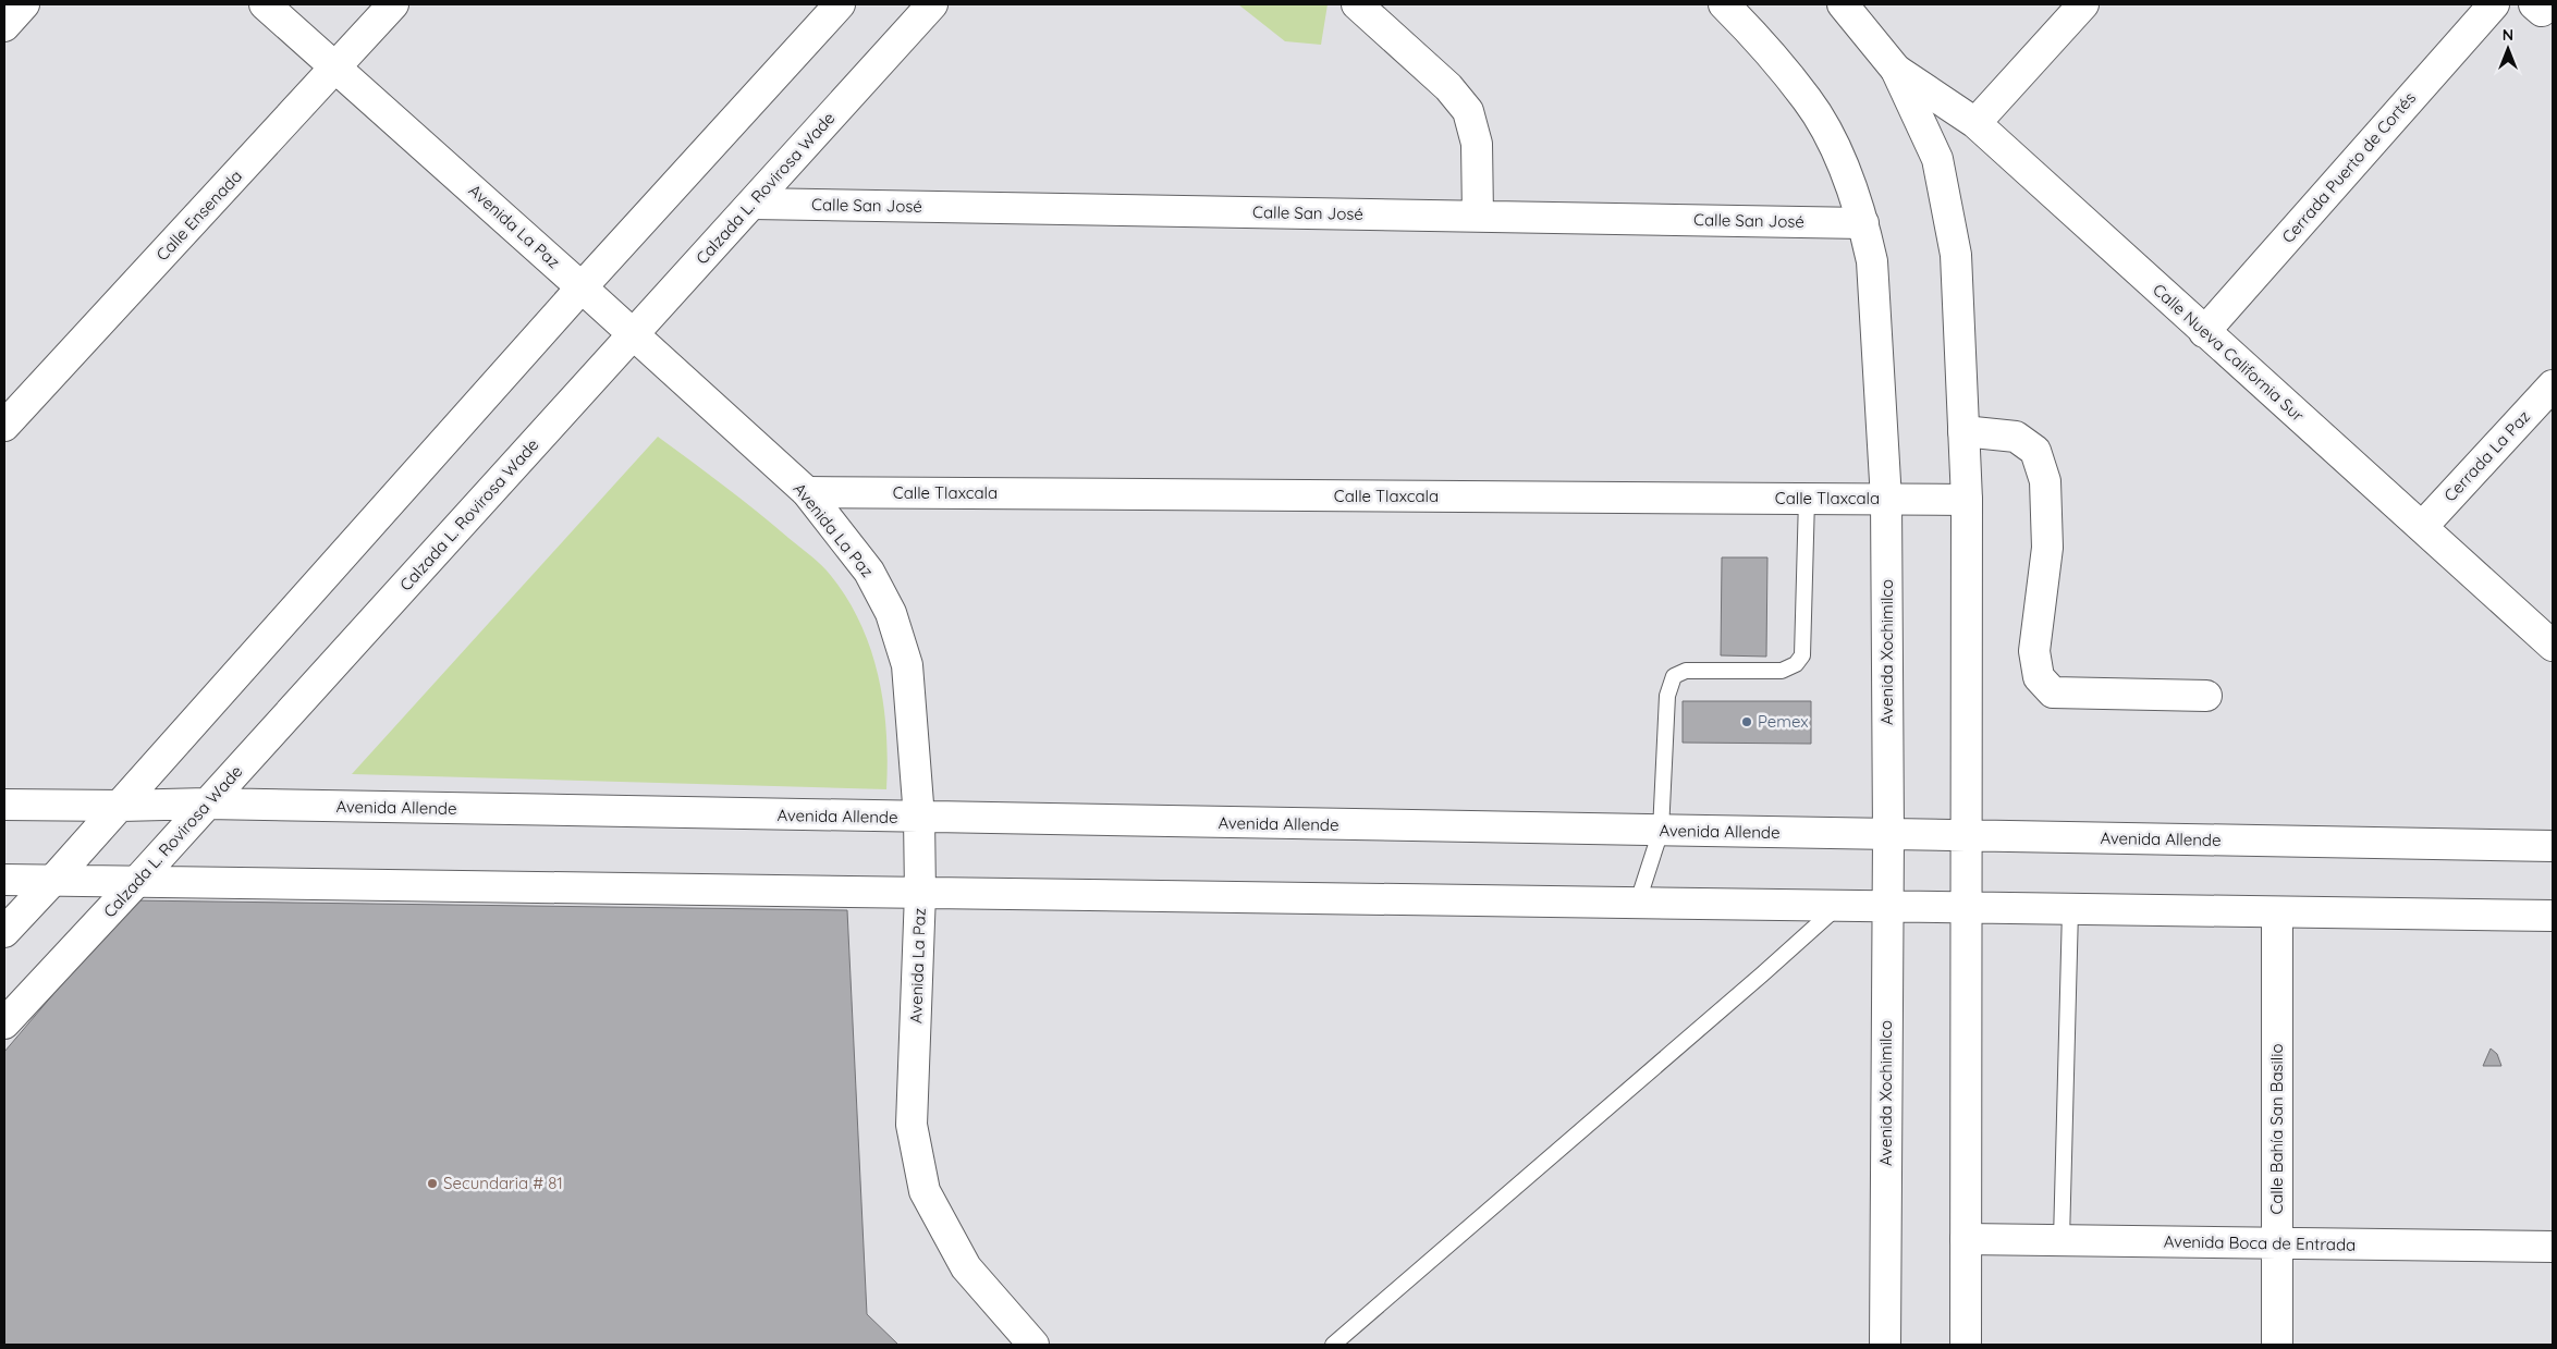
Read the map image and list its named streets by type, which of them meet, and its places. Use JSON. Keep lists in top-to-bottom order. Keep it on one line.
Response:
{"streets":{"street":["Cerrada Puerto de Cortés","Calzada L. Rovirosa Wade","Calle San José","Calle Ensenada","Avenida La Paz","Calle Nueva California Sur","Cerrada La Paz","Calle Tlaxcala","Avenida Xochimilco","Avenida Allende","Calle Bahía San Basilio","Avenida Boca de Entrada"]},"crossings":[["Cerrada Puerto de Cortés","Calle Nueva California Sur"],["Calzada L. Rovirosa Wade","Calle San José"],["Calzada L. Rovirosa Wade","Avenida La Paz"],["Calzada L. Rovirosa Wade","Avenida Allende"],["Calle San José","Avenida Xochimilco"],["Calle Ensenada","Avenida La Paz"],["Avenida La Paz","Calle Tlaxcala"],["Avenida La Paz","Avenida Allende"],["Calle Nueva California Sur","Cerrada La Paz"],["Calle Tlaxcala","Avenida Xochimilco"],["Avenida Xochimilco","Avenida Allende"],["Calle Bahía San Basilio","Avenida Boca de Entrada"]],"places":["Pemex","Secundaria # 81"],"north":"top"}
